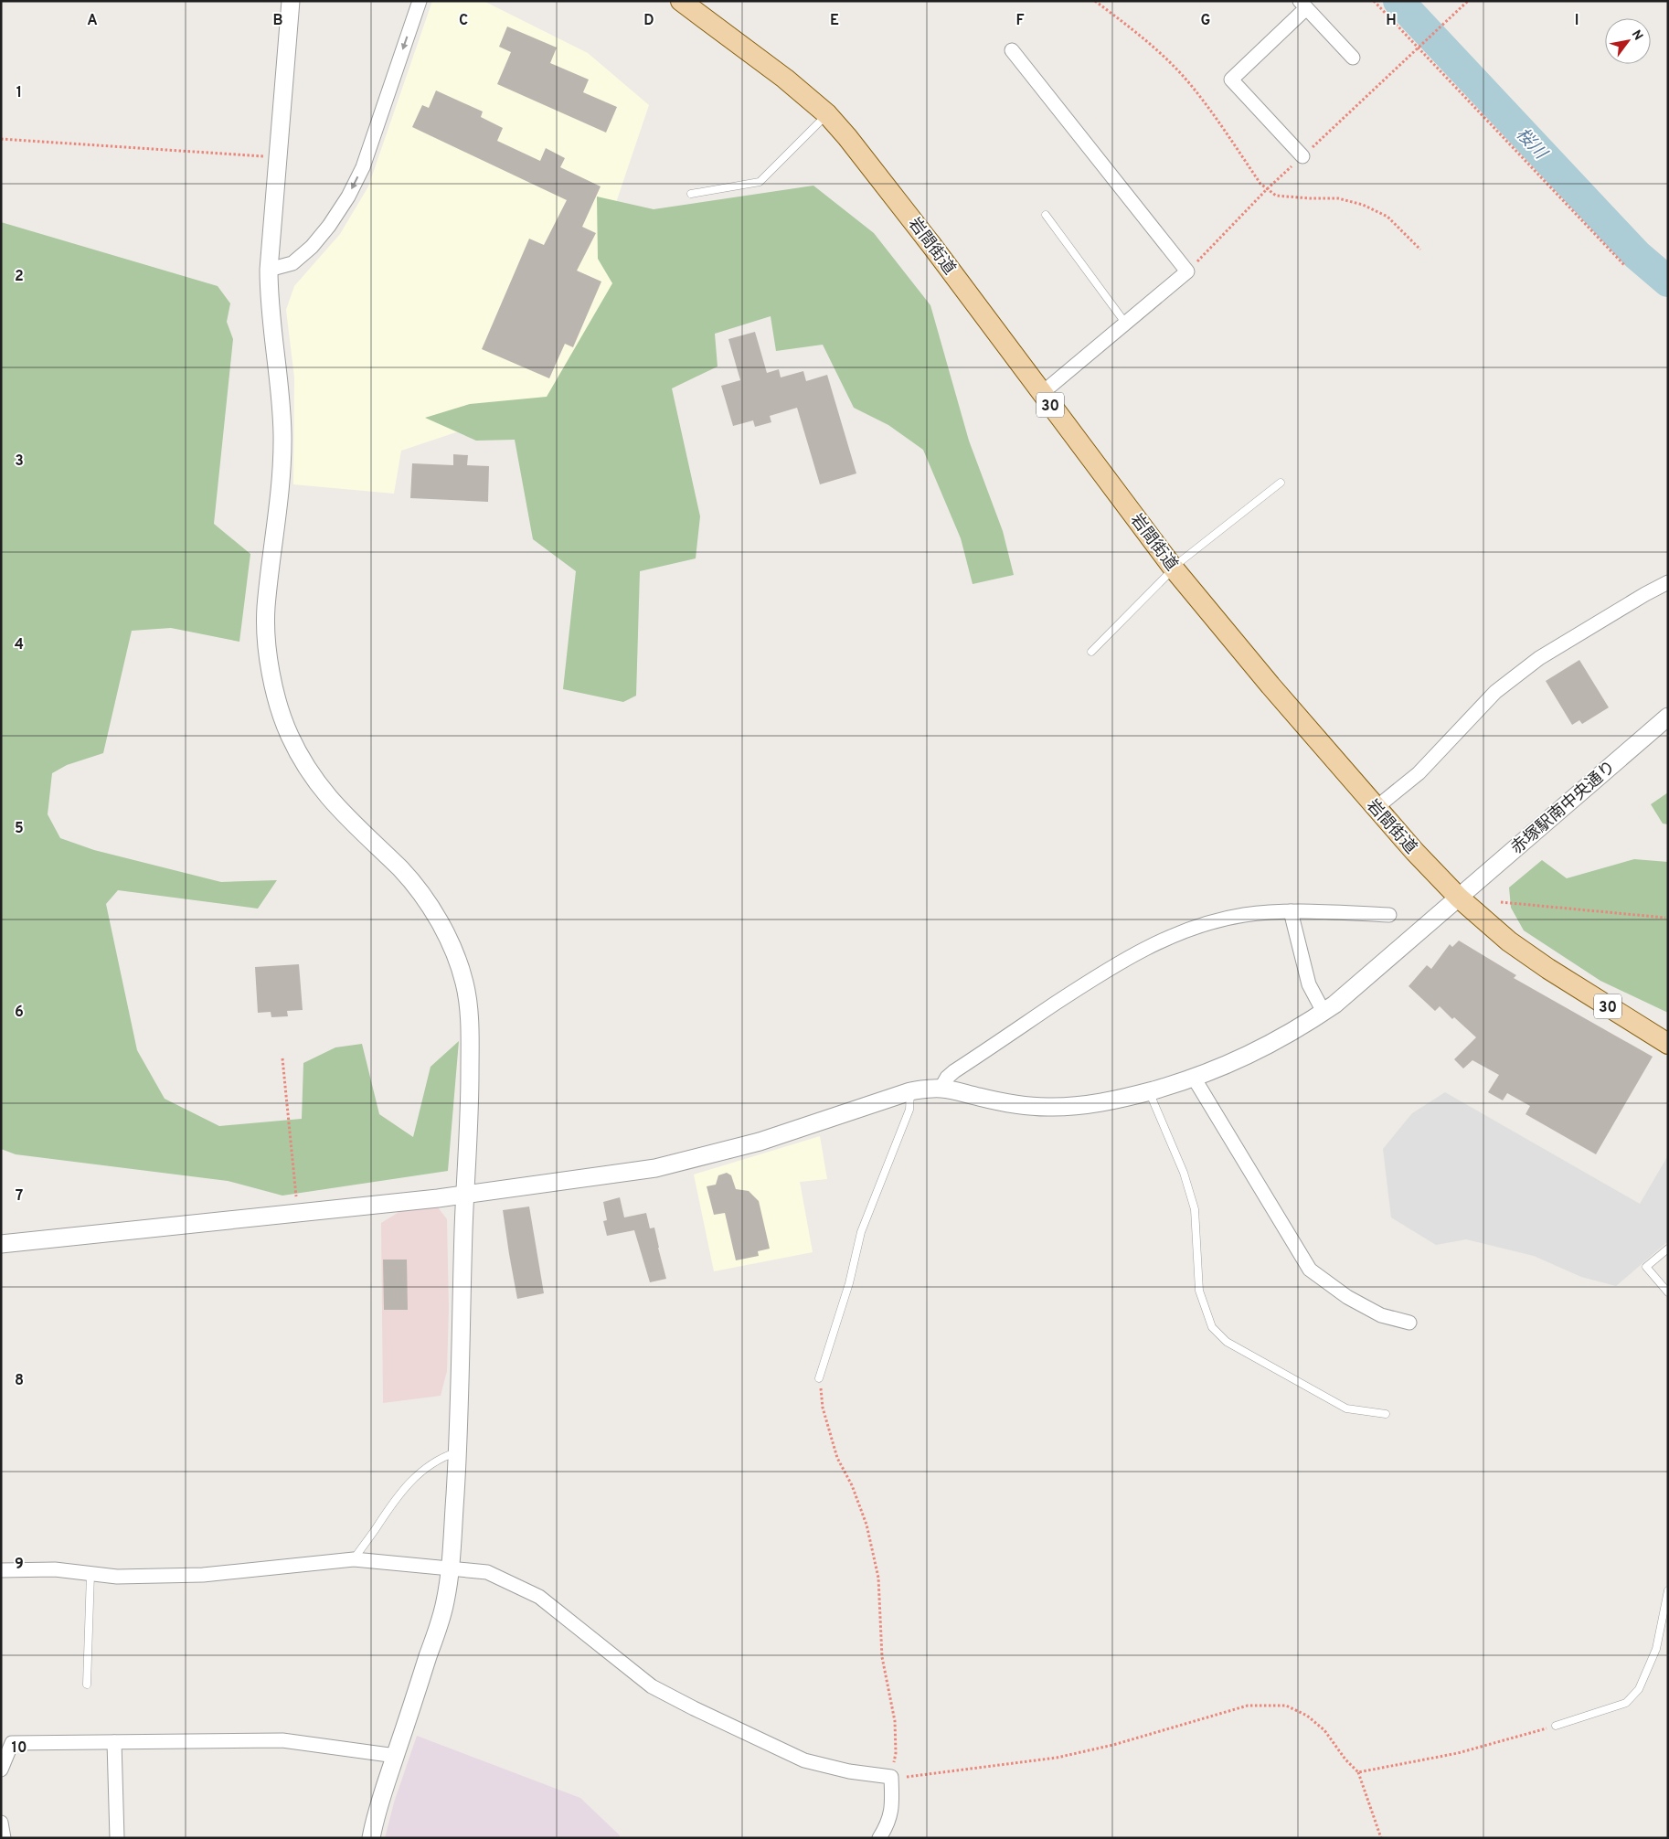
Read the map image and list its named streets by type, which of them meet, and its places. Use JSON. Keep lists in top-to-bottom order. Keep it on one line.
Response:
{"streets":{"main road":["岩間街道","30"],"street":["赤塚駅南中央通り"]},"crossings":[["岩間街道","赤塚駅南中央通り"]],"water":["桜川"],"north":"top right","grid":{"columns":["A","B","C","D","E","F","G","H","I"],"rows":["1","2","3","4","5","6","7","8","9","10"]}}
